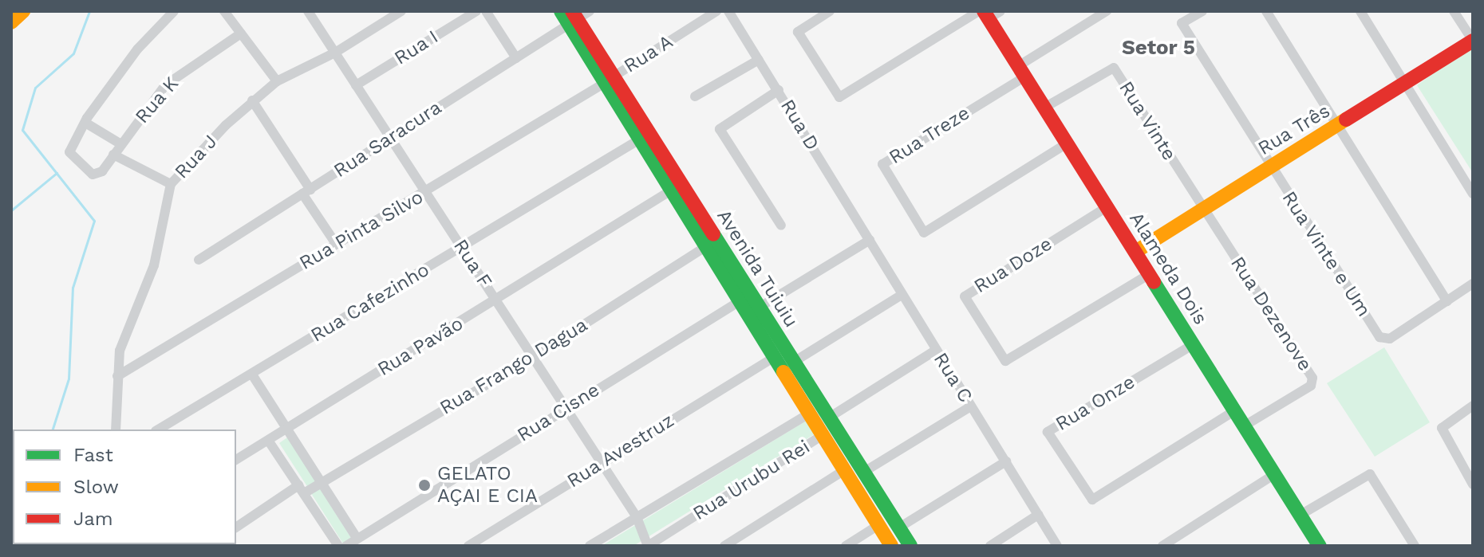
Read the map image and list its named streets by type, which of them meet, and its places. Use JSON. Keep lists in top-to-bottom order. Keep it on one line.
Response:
{"streets":{"main road":["Rua Três","Avenida Tuiuiu","Alameda Dois"],"street":["Rua I","Rua A","Rua K","Rua Vinte","Rua D","Rua Treze","Rua Saracura","Rua J","Rua Pinta Silvo","Rua Vinte e Um","Rua F","Rua Doze","Rua Cafezinho","Rua Dezenove","Rua Pavão","Rua Frango Dagua","Rua C","Rua Onze","Rua Cisne","Rua Avestruz","Rua Urubu Rei"]},"crossings":[["Rua I","Rua F"],["Rua A","Rua Pinta Silvo"],["Rua A","Avenida Tuiuiu"],["Rua Vinte","Rua Três"],["Rua Vinte","Alameda Dois"],["Rua Vinte","Rua Dezenove"],["Rua D","Rua C"],["Rua Três","Rua Vinte e Um"],["Rua Três","Alameda Dois"],["Rua Três","Rua Dezenove"],["Rua Treze","Alameda Dois"],["Rua Saracura","Rua F"],["Rua Saracura","Avenida Tuiuiu"],["Rua J","Rua Pinta Silvo"],["Rua J","Rua F"],["Rua Pinta Silvo","Rua F"],["Rua Pinta Silvo","Avenida Tuiuiu"],["Rua F","Rua Cafezinho"],["Rua F","Rua Pavão"],["Rua F","Rua Frango Dagua"],["Rua F","Rua Cisne"],["Rua F","Rua Avestruz"],["Rua F","Rua Urubu Rei"],["Rua Doze","Alameda Dois"],["Avenida Tuiuiu","Rua Cafezinho"],["Avenida Tuiuiu","Rua Pavão"],["Avenida Tuiuiu","Rua Frango Dagua"],["Avenida Tuiuiu","Rua Cisne"],["Avenida Tuiuiu","Rua Avestruz"],["Avenida Tuiuiu","Rua Urubu Rei"],["Alameda Dois","Rua Dezenove"],["Alameda Dois","Rua Onze"]],"districts":["Setor 5"],"places":["GELATO AÇAI E CIA"],"legend":["Fast","Slow","Jam"]}
